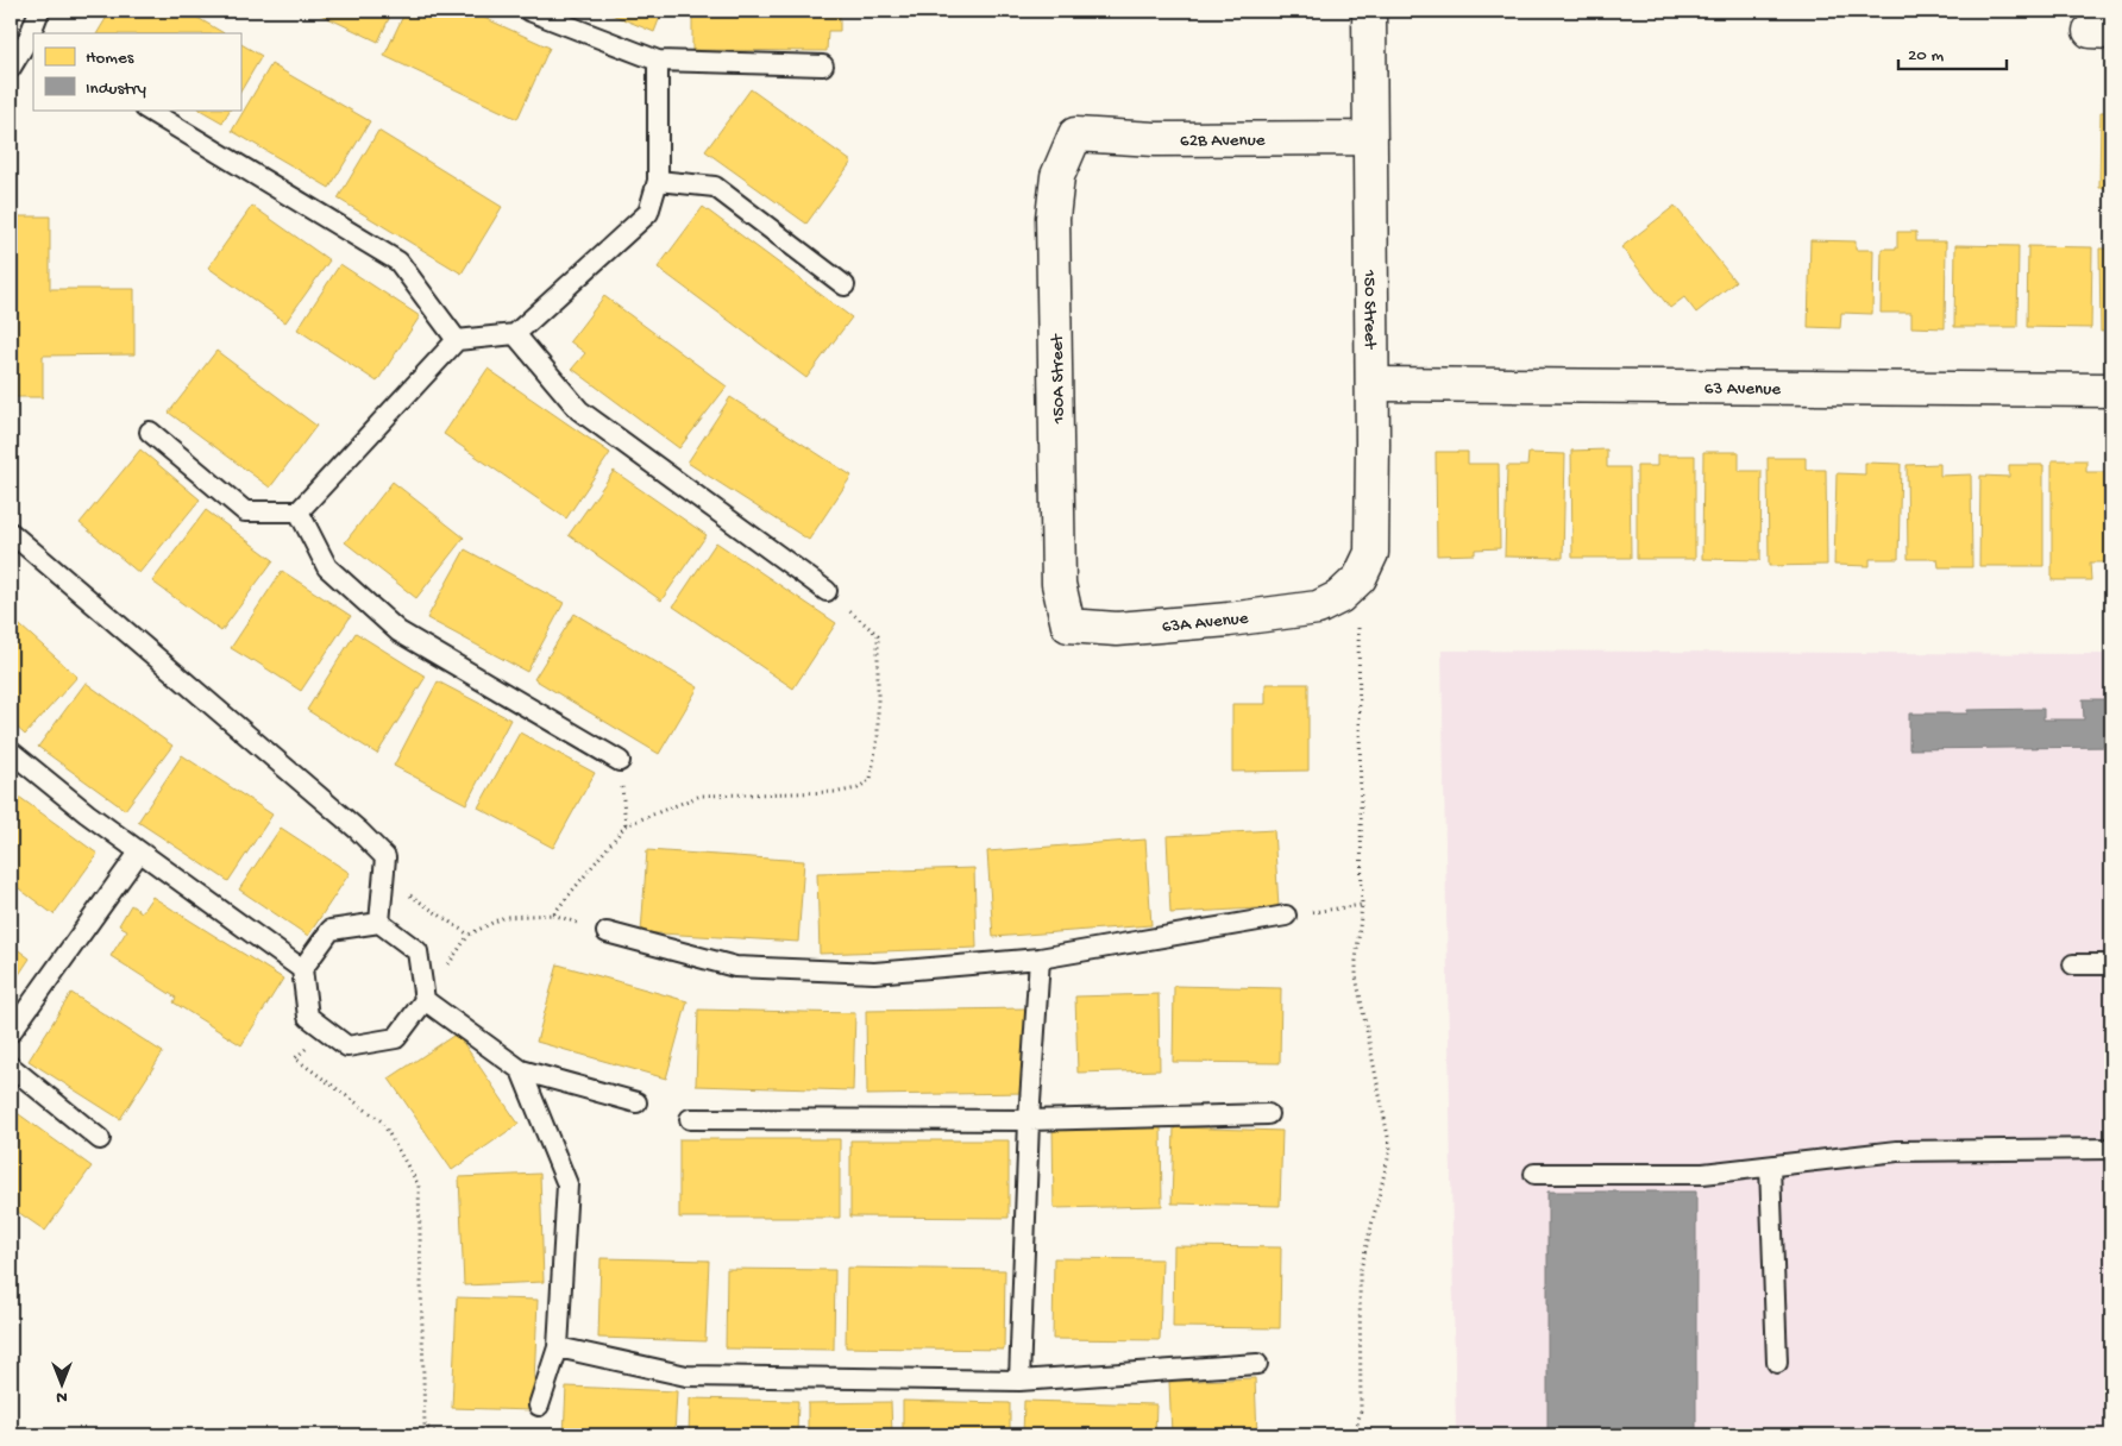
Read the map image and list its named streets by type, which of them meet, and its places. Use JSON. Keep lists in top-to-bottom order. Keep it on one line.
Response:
{"streets":{"street":["62B Avenue","150 Street","150A Street","63 Avenue","63A Avenue"]},"crossings":[["62B Avenue","150 Street"],["62B Avenue","150A Street"],["150 Street","63 Avenue"],["150 Street","63A Avenue"],["150A Street","63A Avenue"]],"legend":["Homes","Industry"],"scale_bar":"20 m","north":"bottom"}
